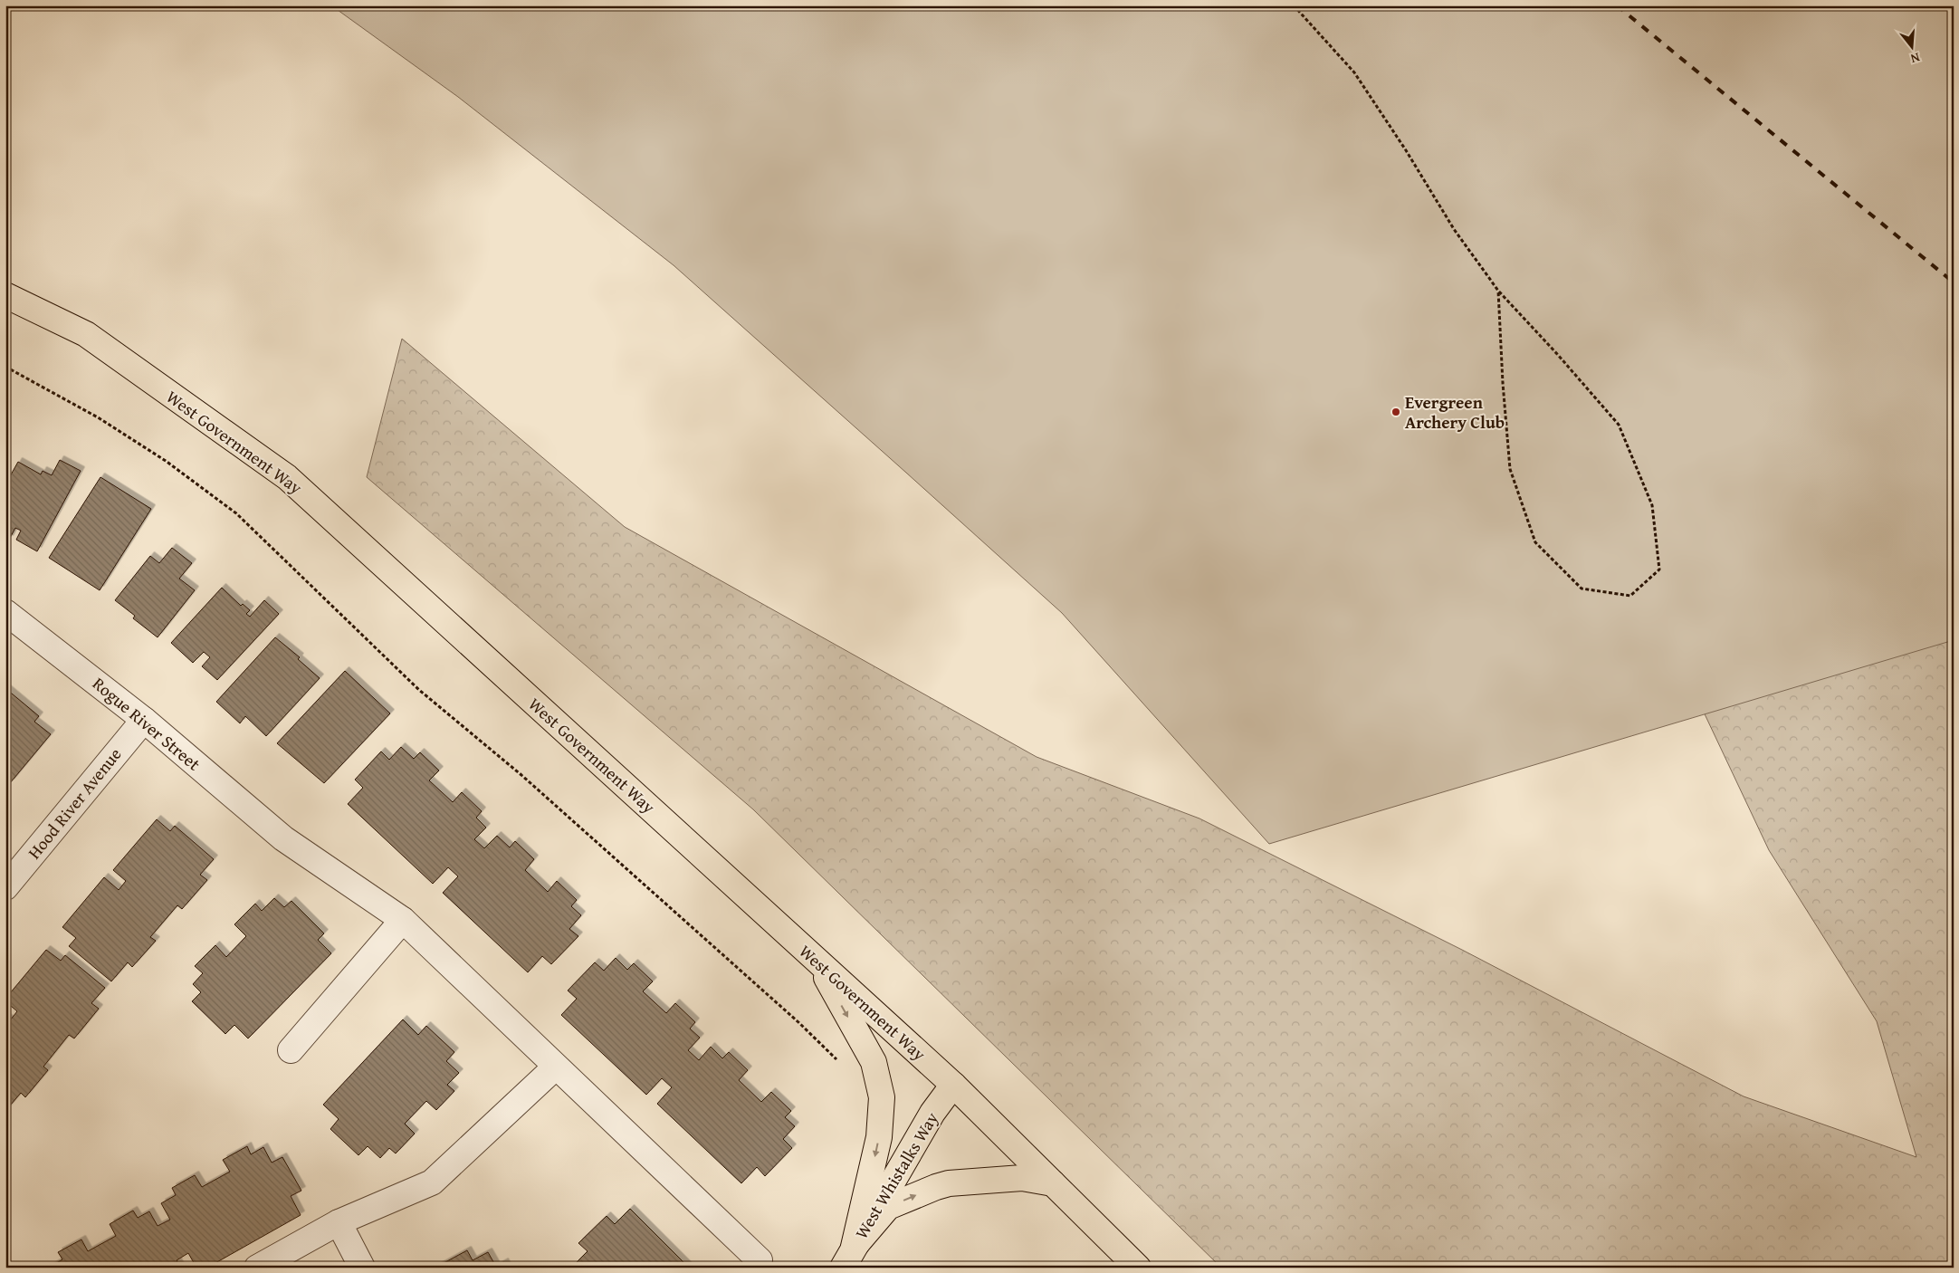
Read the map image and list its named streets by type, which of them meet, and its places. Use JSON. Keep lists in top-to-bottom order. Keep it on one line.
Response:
{"streets":{"main road":["West Government Way","West Whistalks Way"],"street":["Rogue River Street","Hood River Avenue"]},"crossings":[["West Government Way","West Whistalks Way"],["Rogue River Street","Hood River Avenue"]],"places":["Evergreen Archery Club"],"north":"bottom"}
